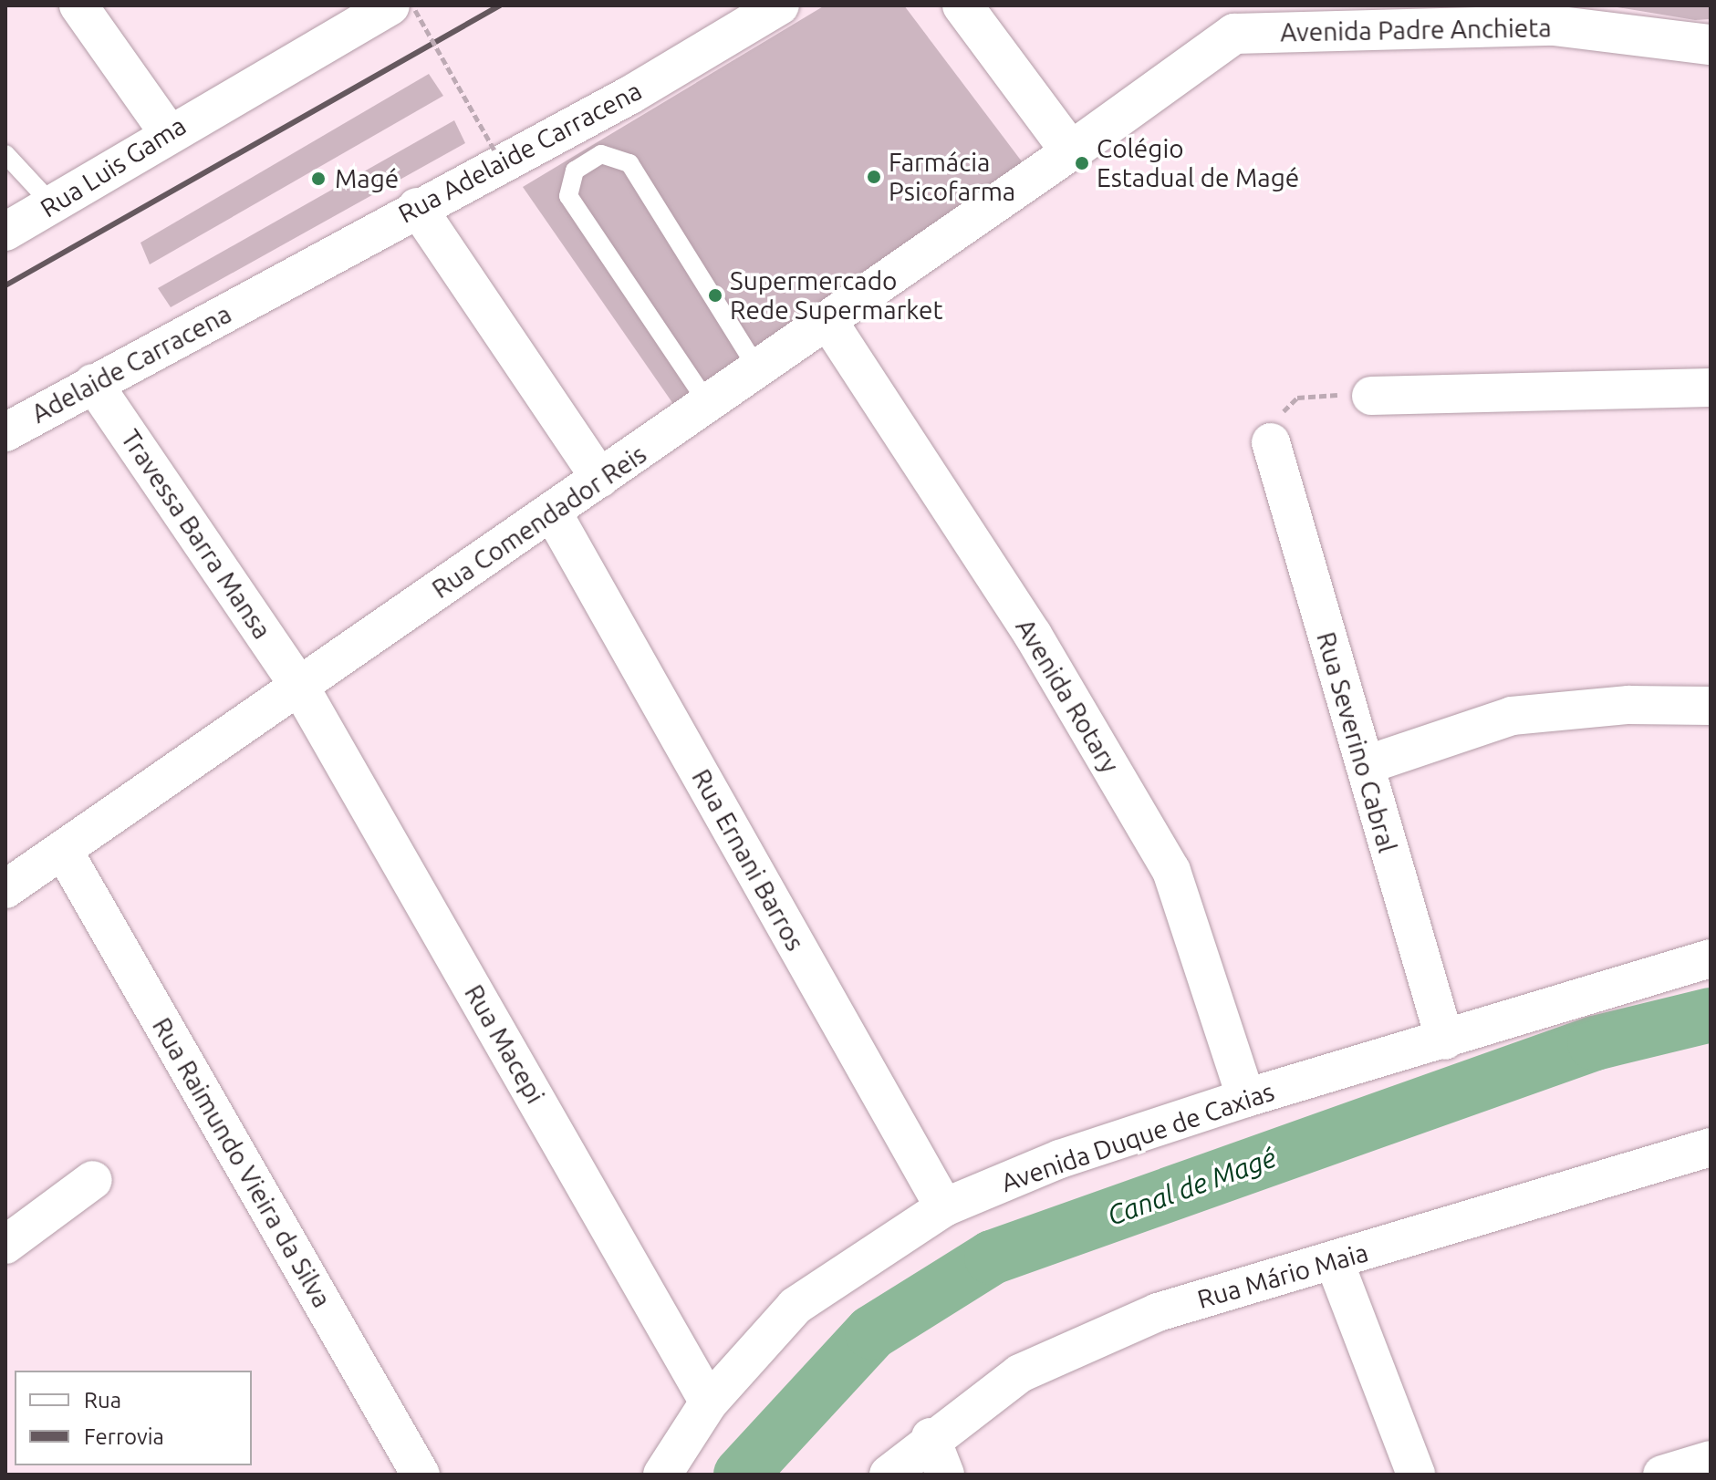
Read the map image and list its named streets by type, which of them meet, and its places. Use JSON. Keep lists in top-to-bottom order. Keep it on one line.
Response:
{"streets":{"main road":["Avenida Padre Anchieta"],"street":["Rua Adelaide Carracena","Rua Luis Gama","Adelaide Carracena","Rua Comendador Reis","Travessa Barra Mansa","Avenida Rotary","Rua Severino Cabral","Rua Ernani Barros","Rua Macepi","Avenida Duque de Caxias","Rua Raimundo Vieira da Silva","Rua Mário Maia"]},"crossings":[["Avenida Padre Anchieta","Rua Comendador Reis"],["Rua Adelaide Carracena","Adelaide Carracena"],["Adelaide Carracena","Travessa Barra Mansa"],["Rua Comendador Reis","Travessa Barra Mansa"],["Rua Comendador Reis","Avenida Rotary"],["Rua Comendador Reis","Rua Ernani Barros"],["Rua Comendador Reis","Rua Macepi"],["Rua Comendador Reis","Rua Raimundo Vieira da Silva"],["Travessa Barra Mansa","Rua Macepi"],["Avenida Rotary","Avenida Duque de Caxias"],["Rua Severino Cabral","Avenida Duque de Caxias"],["Rua Ernani Barros","Avenida Duque de Caxias"],["Rua Macepi","Avenida Duque de Caxias"]],"water":["Canal de Magé"],"places":["Colégio Estadual de Magé","Farmácia Psicofarma","Magé","Supermercado Rede Supermarket"],"legend":["Rua","Ferrovia"]}
